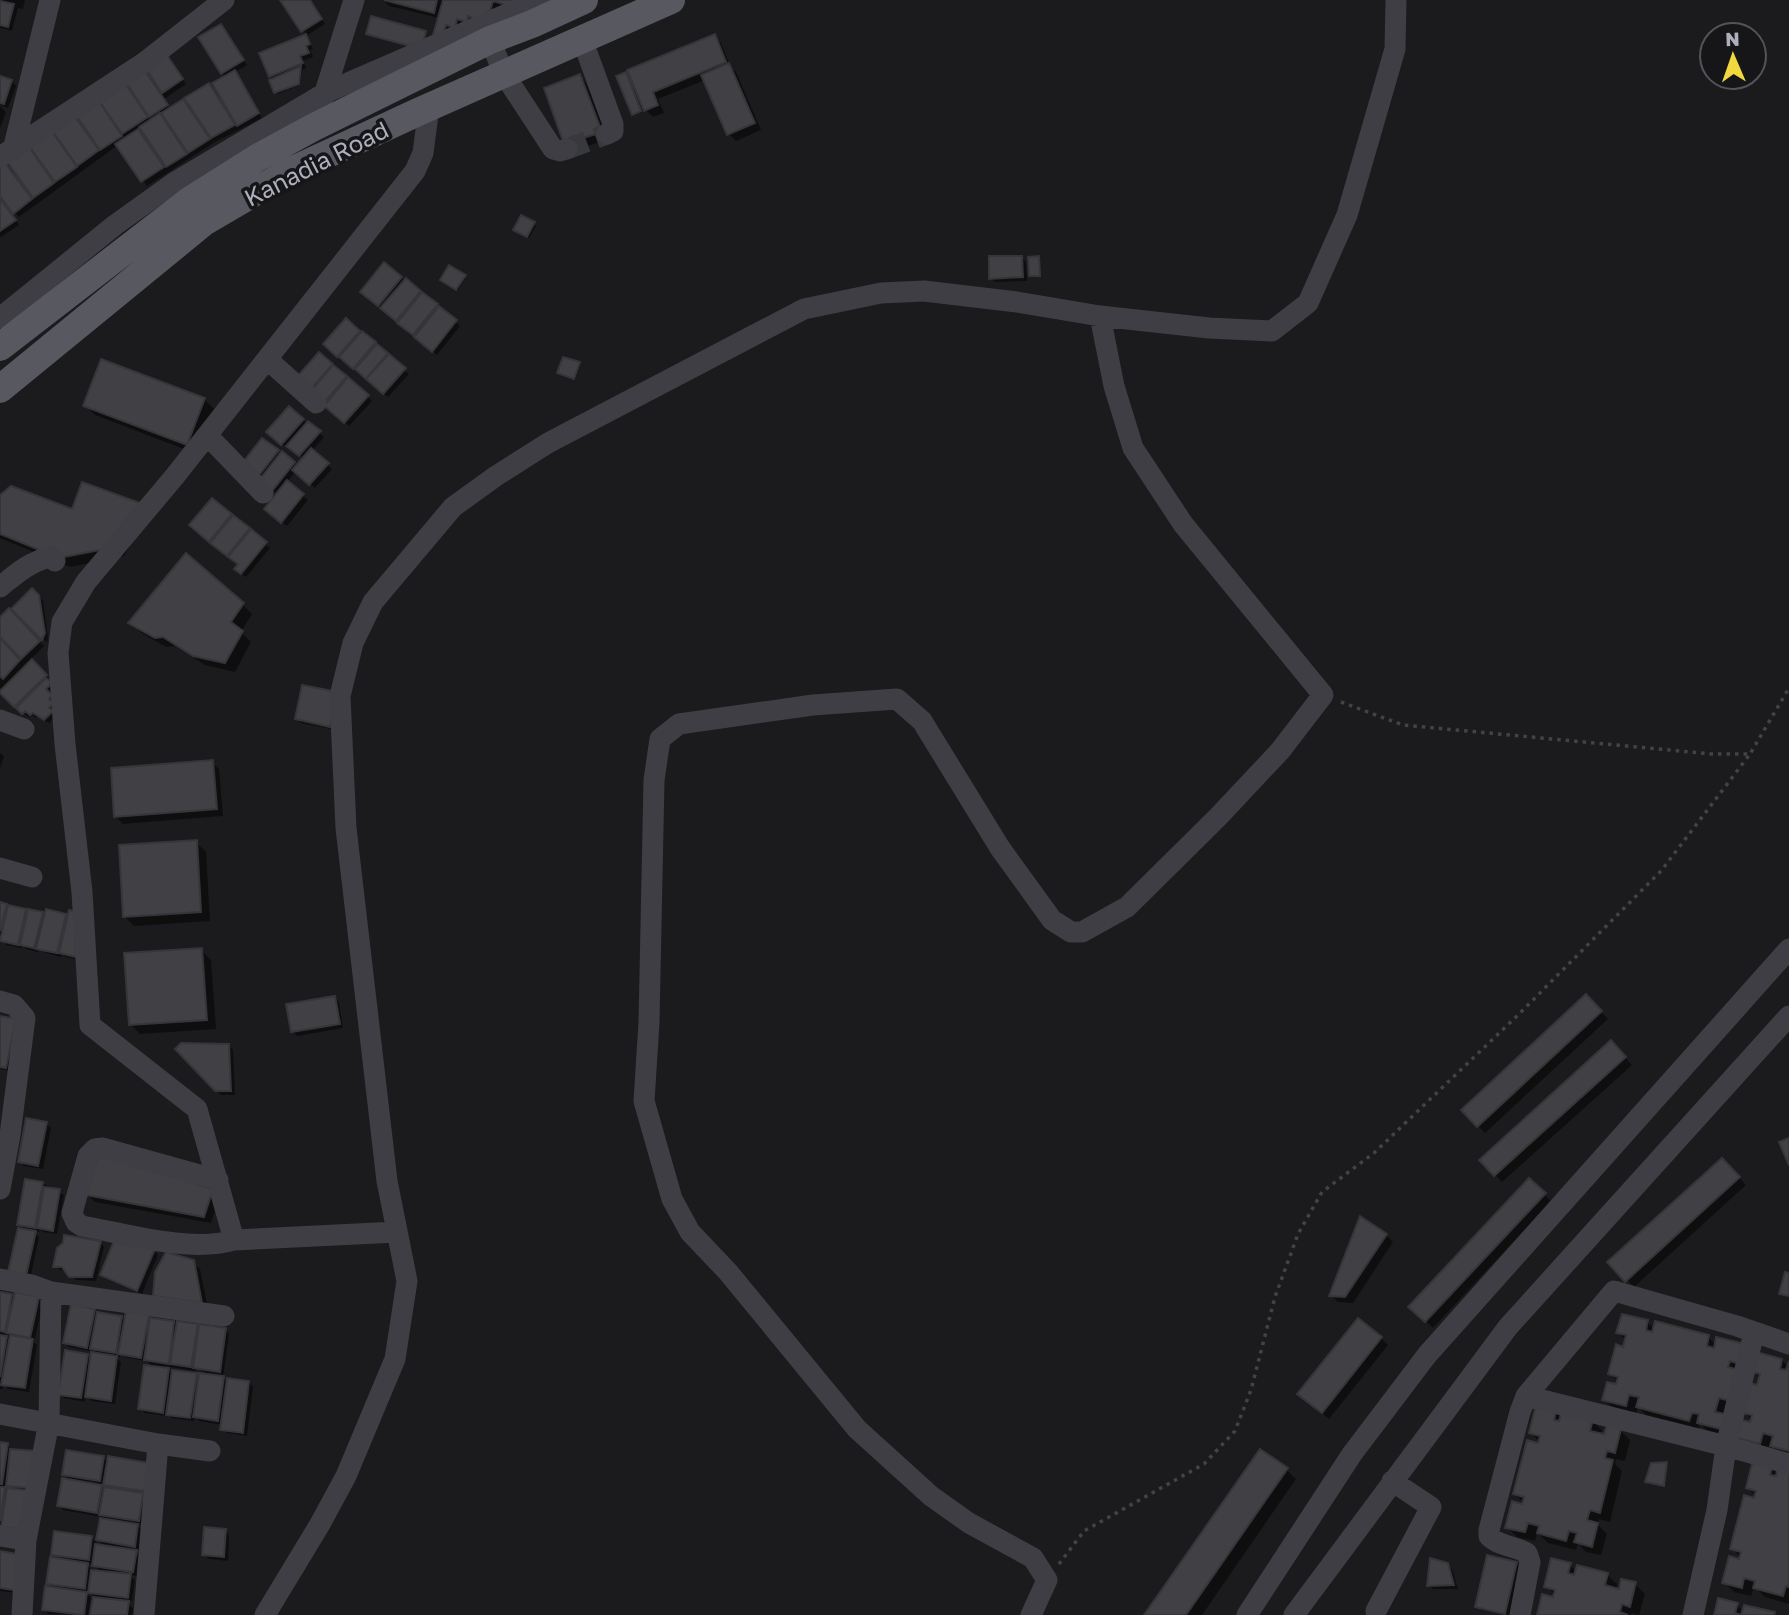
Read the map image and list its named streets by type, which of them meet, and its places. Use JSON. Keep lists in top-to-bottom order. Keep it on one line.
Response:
{"streets":{"main road":["Kanadia Road"]},"north":"top"}
